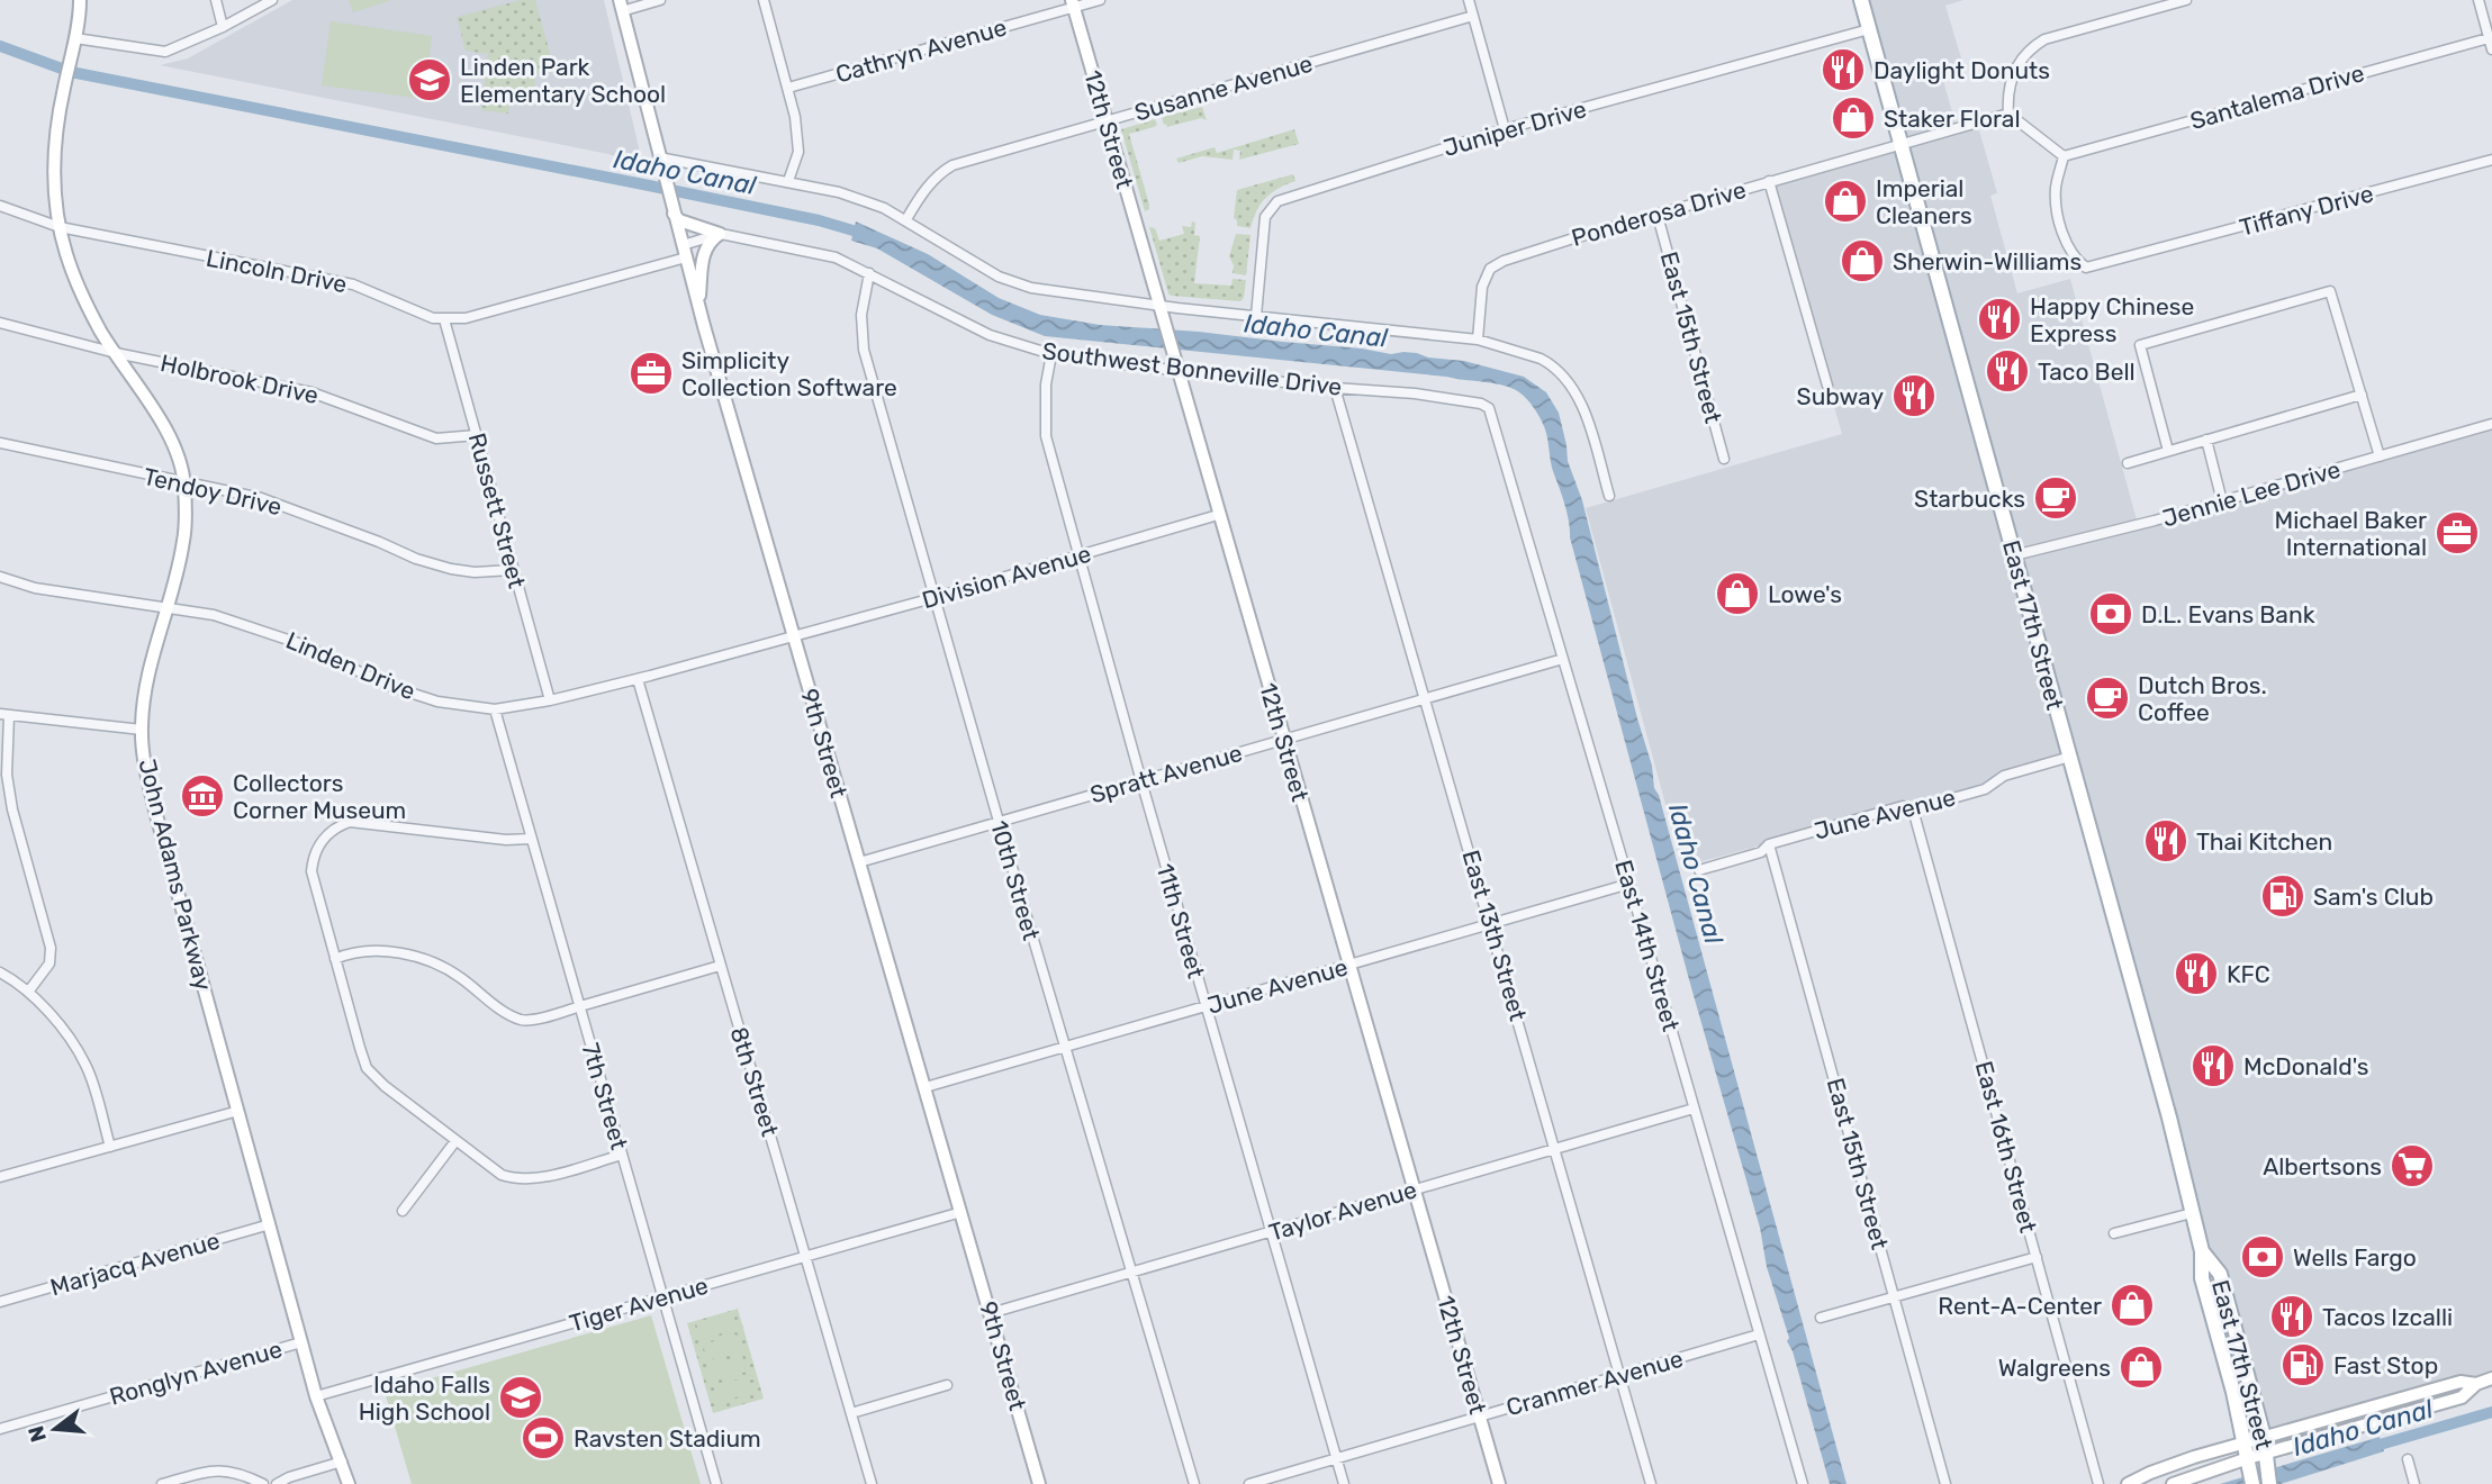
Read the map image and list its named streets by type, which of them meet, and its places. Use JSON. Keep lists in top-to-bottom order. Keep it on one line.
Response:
{"streets":{"main road":["East 17th Street"],"street":["Cathryn Avenue","Susanne Avenue","Santalema Drive","Juniper Drive","12th Street","Tiffany Drive","Ponderosa Drive","Lincoln Drive","East 15th Street","Southwest Bonneville Drive","Holbrook Drive","Tendoy Drive","Jennie Lee Drive","Russett Street","Division Avenue","Linden Drive","9th Street","Spratt Avenue","June Avenue","John Adams Parkway","10th Street","11th Street","East 13th Street","East 14th Street","8th Street","7th Street","East 16th Street","Taylor Avenue","Marjacq Avenue","Tiger Avenue","Ronglyn Avenue","Cranmer Avenue"]},"crossings":[["Cathryn Avenue","12th Street"],["Susanne Avenue","12th Street"],["Santalema Drive","Tiffany Drive"],["Juniper Drive","East 17th Street"],["12th Street","Southwest Bonneville Drive"],["12th Street","Division Avenue"],["12th Street","Spratt Avenue"],["12th Street","June Avenue"],["12th Street","Taylor Avenue"],["12th Street","Cranmer Avenue"],["Ponderosa Drive","East 15th Street"],["Ponderosa Drive","East 17th Street"],["Lincoln Drive","Southwest Bonneville Drive"],["Lincoln Drive","Russett Street"],["Lincoln Drive","9th Street"],["Lincoln Drive","John Adams Parkway"],["East 15th Street","June Avenue"],["Southwest Bonneville Drive","9th Street"],["Southwest Bonneville Drive","10th Street"],["Southwest Bonneville Drive","11th Street"],["Southwest Bonneville Drive","East 13th Street"],["Southwest Bonneville Drive","East 14th Street"],["Holbrook Drive","Russett Street"],["Holbrook Drive","John Adams Parkway"],["Tendoy Drive","Russett Street"],["Tendoy Drive","John Adams Parkway"],["Jennie Lee Drive","East 17th Street"],["Russett Street","Linden Drive"],["Division Avenue","Linden Drive"],["Division Avenue","9th Street"],["Division Avenue","10th Street"],["Division Avenue","11th Street"],["East 17th Street","June Avenue"],["Linden Drive","9th Street"],["Linden Drive","John Adams Parkway"],["Linden Drive","8th Street"],["Linden Drive","7th Street"],["9th Street","Spratt Avenue"],["9th Street","June Avenue"],["9th Street","Taylor Avenue"],["9th Street","Tiger Avenue"],["Spratt Avenue","10th Street"],["Spratt Avenue","11th Street"],["Spratt Avenue","East 13th Street"],["Spratt Avenue","East 14th Street"],["June Avenue","10th Street"],["June Avenue","11th Street"],["June Avenue","East 13th Street"],["June Avenue","East 14th Street"],["June Avenue","East 16th Street"],["John Adams Parkway","Marjacq Avenue"],["John Adams Parkway","Tiger Avenue"],["John Adams Parkway","Ronglyn Avenue"],["10th Street","Taylor Avenue"],["11th Street","Taylor Avenue"],["11th Street","Cranmer Avenue"],["East 13th Street","Taylor Avenue"],["East 13th Street","Cranmer Avenue"],["East 14th Street","Taylor Avenue"],["East 14th Street","Cranmer Avenue"],["8th Street","Tiger Avenue"],["7th Street","Tiger Avenue"]],"water":["Idaho Canal"],"places":{"restaurant":["Daylight Donuts","Happy Chinese Express","Taco Bell","Subway","Thai Kitchen","KFC","McDonald's","Tacos Izcalli"],"school or university":["Linden Park Elementary School","Idaho Falls High School"],"shop":["Staker Floral","Imperial Cleaners","Sherwin-Williams","Lowe's","Rent-A-Center","Walgreens"],"office":["Simplicity Collection Software","Michael Baker International"],"cafe":["Starbucks","Dutch Bros. Coffee"],"bank":["D.L. Evans Bank","Wells Fargo"],"museum":["Collectors Corner Museum"],"fuel station":["Sam's Club","Fast Stop"],"supermarket":["Albertsons"],"sports":["Ravsten Stadium"]},"north":"left"}
